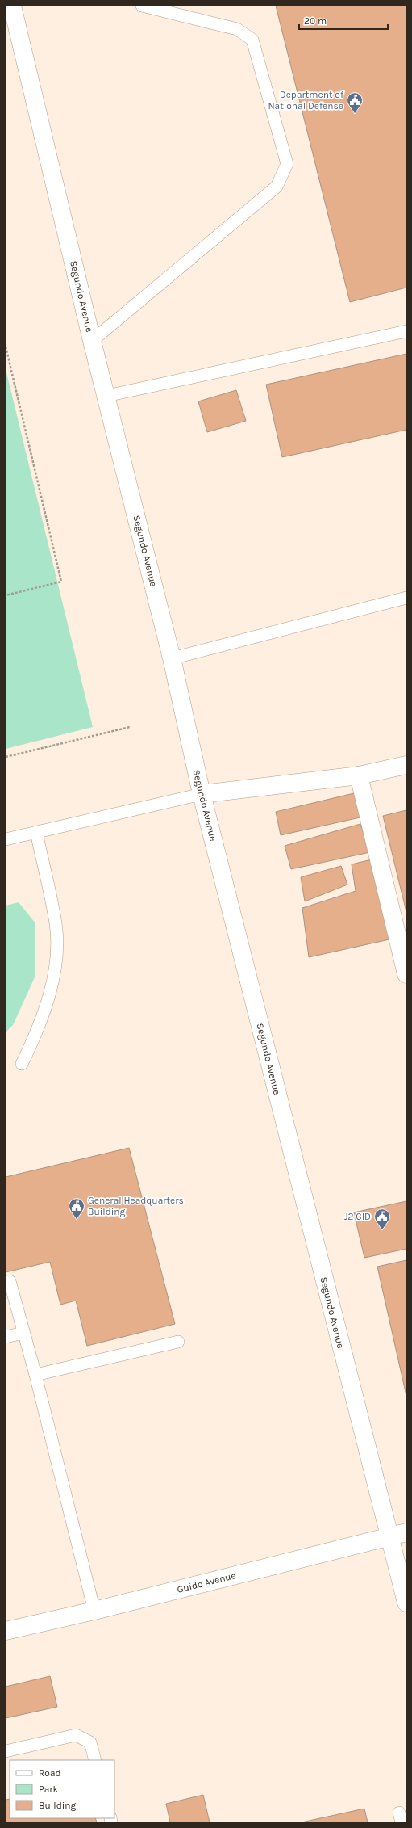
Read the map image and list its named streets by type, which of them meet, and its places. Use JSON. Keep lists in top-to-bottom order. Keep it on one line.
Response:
{"streets":{"street":["Segundo Avenue","Guido Avenue"]},"crossings":[["Segundo Avenue","Guido Avenue"]],"places":{"public building":["Department of National Defense","General Headquarters Building","J2 CID"]},"legend":["Road","Park","Building"],"scale_bar":"20 m"}
